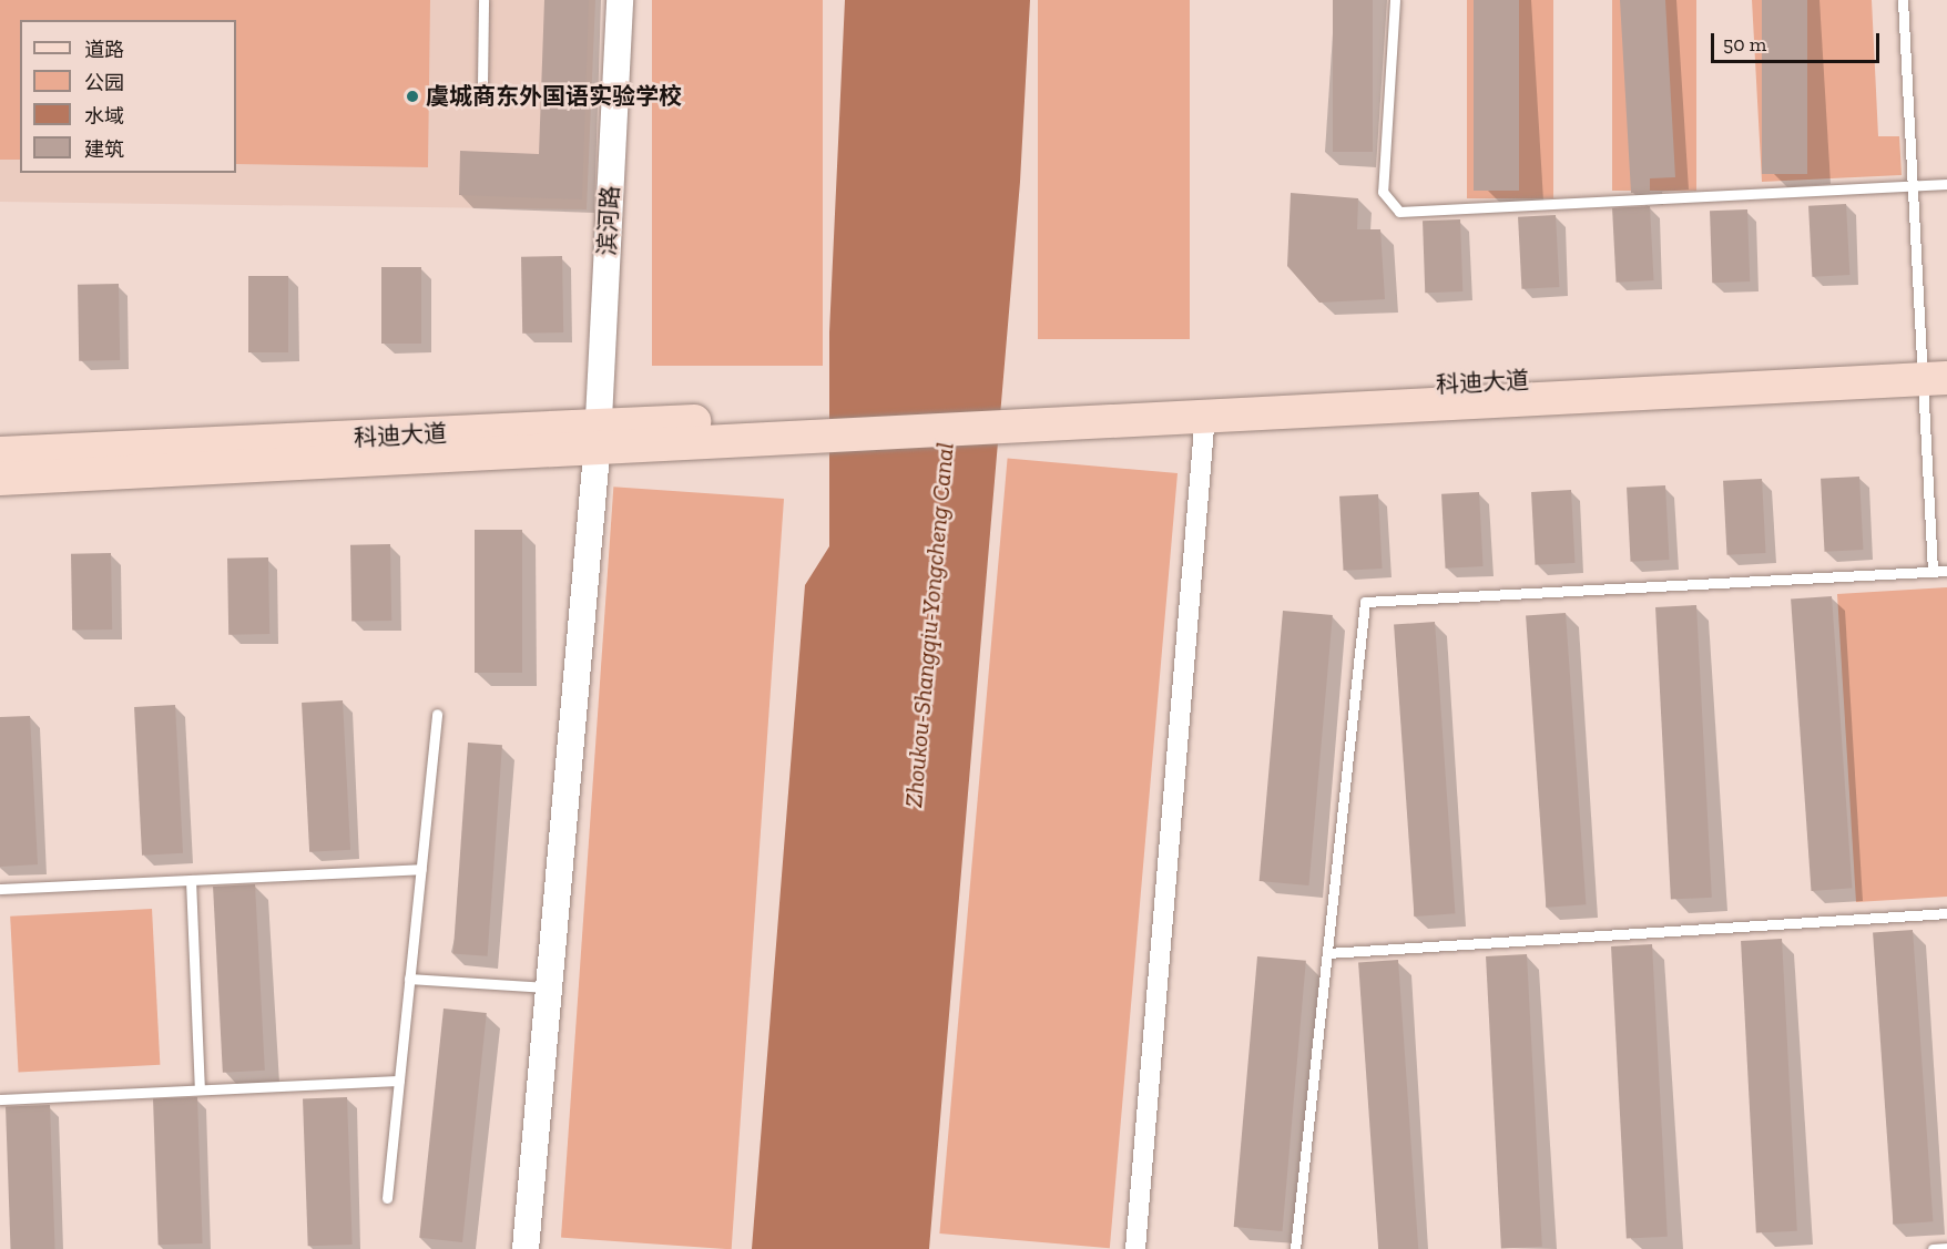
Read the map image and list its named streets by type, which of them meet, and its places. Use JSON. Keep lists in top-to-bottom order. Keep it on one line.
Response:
{"streets":{"main road":["科迪大道"],"street":["滨河路"]},"crossings":[["滨河路","科迪大道"]],"water":["Zhoukou-Shangqiu-Yongcheng Canal"],"places":["虞城商东外国语实验学校"],"legend":["道路","公园","水域","建筑"],"scale_bar":"50 m"}
